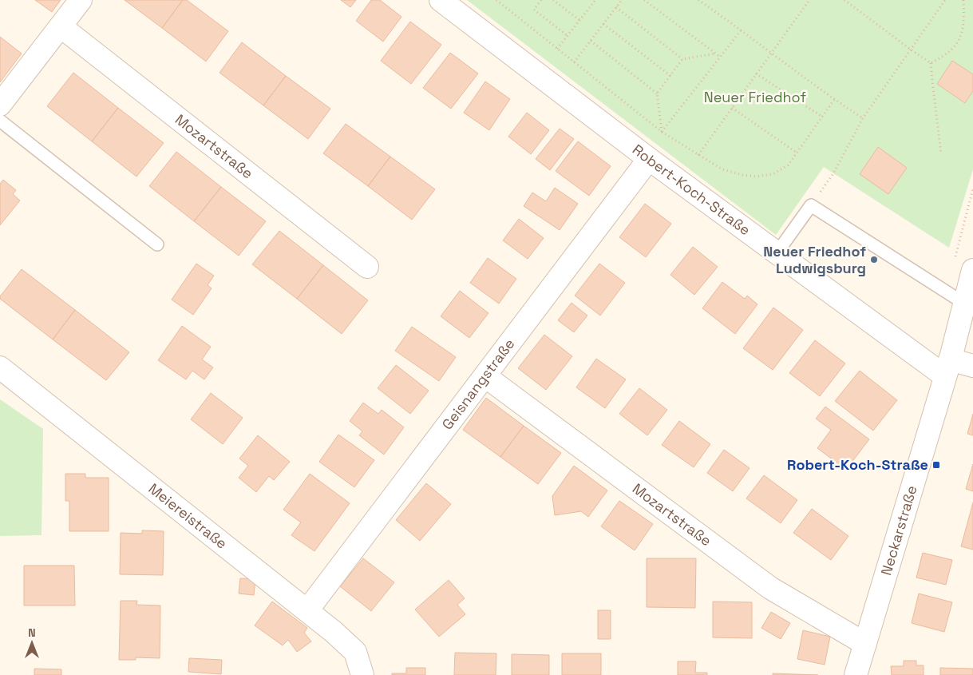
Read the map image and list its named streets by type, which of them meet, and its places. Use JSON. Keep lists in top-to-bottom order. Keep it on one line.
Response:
{"streets":{"street":["Mozartstraße","Robert-Koch-Straße","Geisnangstraße","Meiereistraße","Neckarstraße"]},"crossings":[["Mozartstraße","Geisnangstraße"],["Mozartstraße","Neckarstraße"],["Robert-Koch-Straße","Geisnangstraße"],["Robert-Koch-Straße","Neckarstraße"],["Geisnangstraße","Meiereistraße"]],"parks":["Neuer Friedhof"],"places":{"other":["Neuer Friedhof Ludwigsburg"],"transit":["Robert-Koch-Straße"]},"north":"top"}
